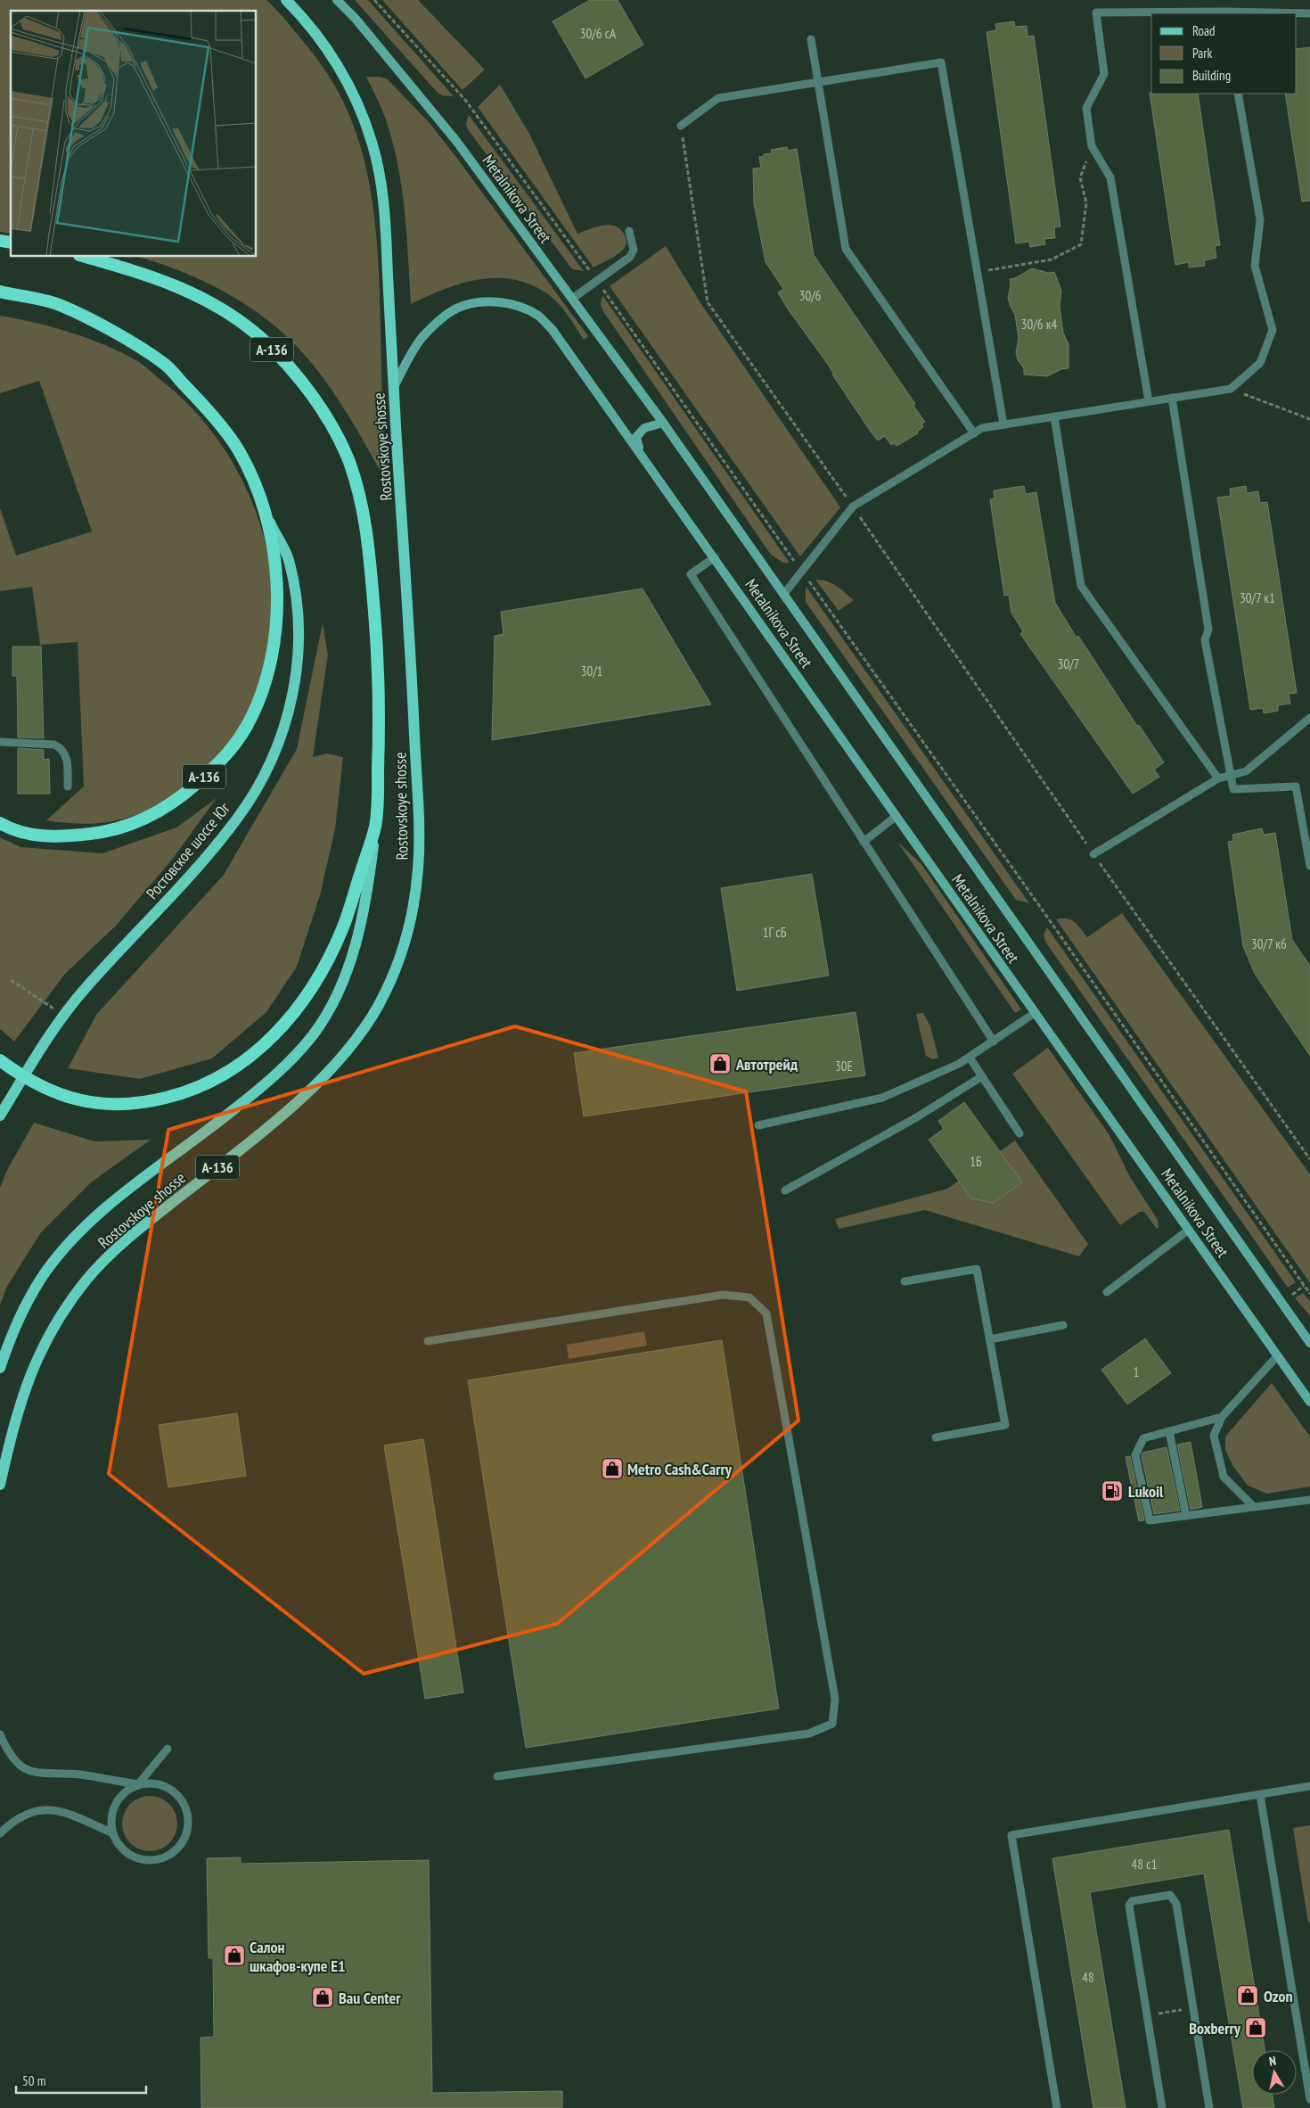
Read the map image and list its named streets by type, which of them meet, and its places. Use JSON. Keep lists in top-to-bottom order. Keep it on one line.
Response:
{"streets":{"highway":["А-136"],"main road":["Metalnikova Street","Rostovskoye shosse","Ростовское шоссе Юг"]},"crossings":[["Metalnikova Street","Rostovskoye shosse"],["А-136","Ростовское шоссе Юг"]],"places":{"shop":["Автотрейд","Metro Cash&Carry","Салон шкафов-купе Е1","Ozon","Bau Center","Boxberry"],"fuel station":["Lukoil"]},"house_numbers":["30/6 сА","30/6","30/6 к4","30/7 к1","30/7","30/1","1Г сБ","30/7 к6","30Е","1Б","1","48 с1","48"],"legend":["Road","Park","Building"],"scale_bar":"50 m","north":"top"}
